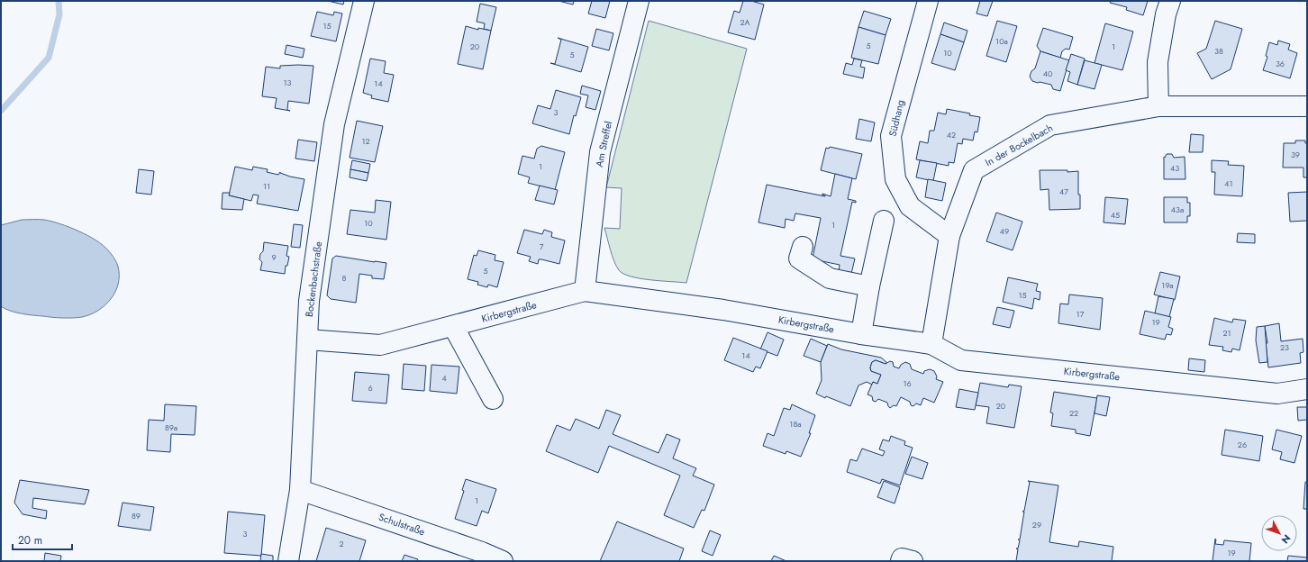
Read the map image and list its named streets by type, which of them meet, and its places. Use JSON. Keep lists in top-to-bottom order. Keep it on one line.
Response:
{"streets":{"street":["Südhang","Am Streffel","In der Bockelbach","Bockenbachstraße","Kirbergstraße","Schulstraße"]},"crossings":[["Südhang","In der Bockelbach"],["Am Streffel","Kirbergstraße"],["In der Bockelbach","Kirbergstraße"],["Bockenbachstraße","Kirbergstraße"],["Bockenbachstraße","Schulstraße"]],"house_numbers":["2A","15","10a","5","20","1","38","10","5","36","40","13","14","3","42","12","39","1","43","41","11","47","43a","45","10","1","49","7","9","5","8","19a","15","17","19","21","23","14","4","16","6","20","22","18a","89a","26","1","89","29","3","2","19"],"scale_bar":"20 m","north":"bottom right"}
